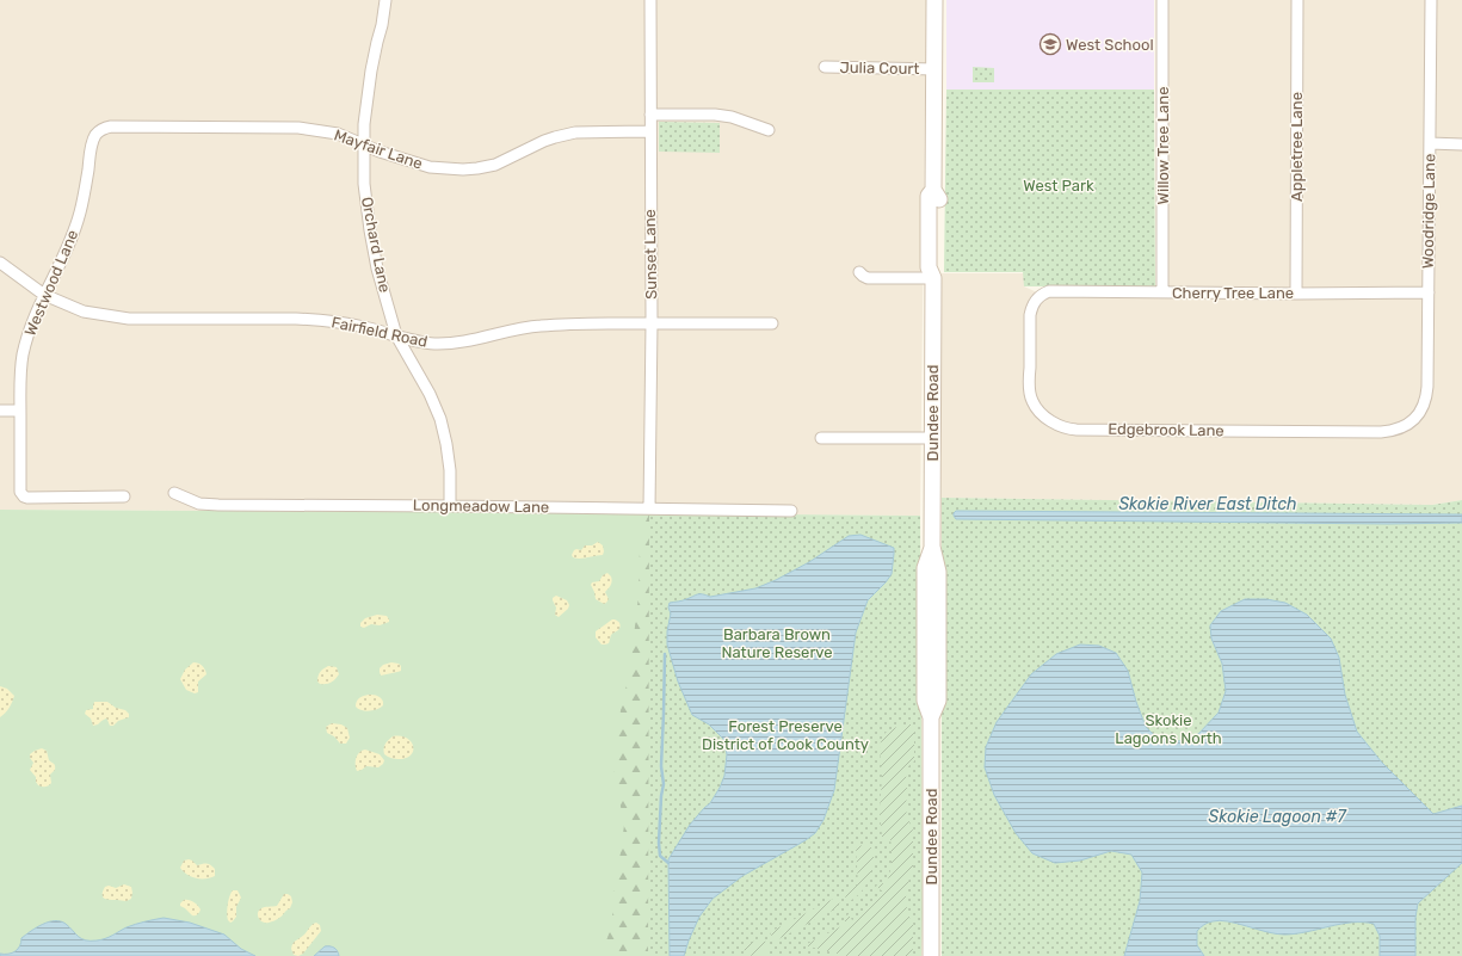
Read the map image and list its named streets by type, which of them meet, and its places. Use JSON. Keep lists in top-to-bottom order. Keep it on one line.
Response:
{"streets":{"main road":["Dundee Road"],"street":["Julia Court","Willow Tree Lane","Appletree Lane","Mayfair Lane","Woodridge Lane","Orchard Lane","Sunset Lane","Westwood Lane","Cherry Tree Lane","Fairfield Road","Edgebrook Lane","Longmeadow Lane"]},"crossings":[["Julia Court","Dundee Road"],["Willow Tree Lane","Cherry Tree Lane"],["Appletree Lane","Cherry Tree Lane"],["Mayfair Lane","Orchard Lane"],["Mayfair Lane","Sunset Lane"],["Mayfair Lane","Westwood Lane"],["Woodridge Lane","Cherry Tree Lane"],["Woodridge Lane","Edgebrook Lane"],["Orchard Lane","Fairfield Road"],["Orchard Lane","Longmeadow Lane"],["Sunset Lane","Fairfield Road"],["Sunset Lane","Longmeadow Lane"],["Westwood Lane","Fairfield Road"],["Cherry Tree Lane","Edgebrook Lane"]],"water":["Skokie River East Ditch","Skokie Lagoon #7"],"parks":["West Park","Barbara Brown Nature Reserve","Skokie Lagoons North","Forest Preserve District of Cook County"],"places":{"school or university":["West School"]}}
